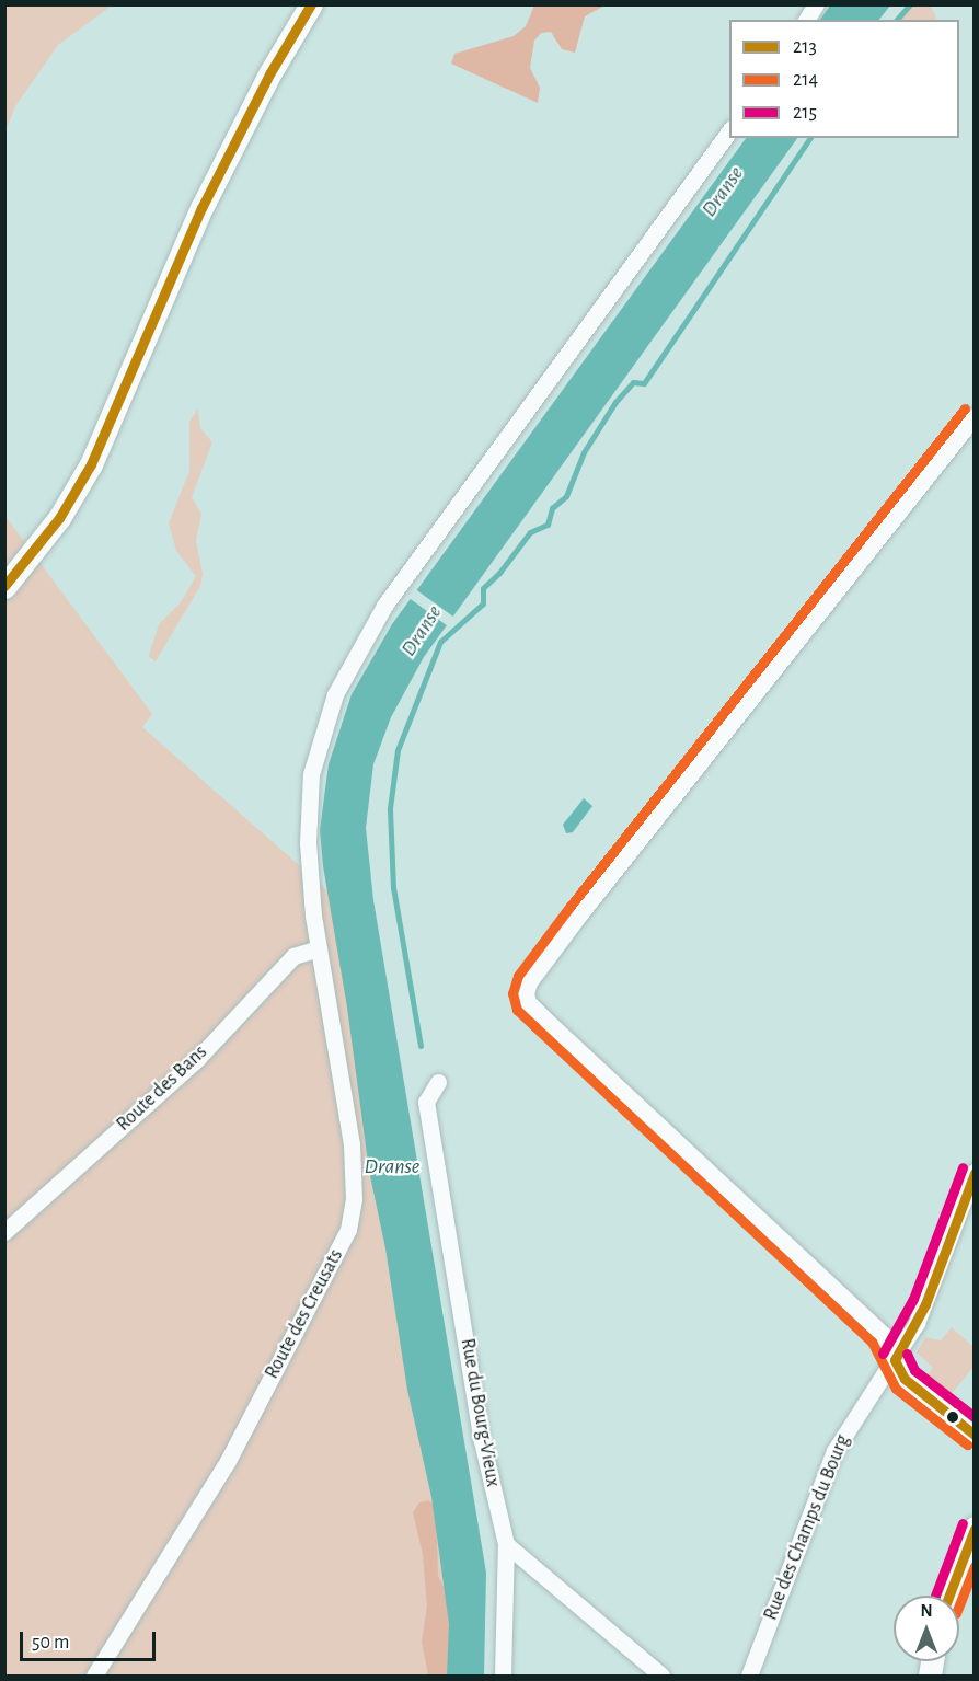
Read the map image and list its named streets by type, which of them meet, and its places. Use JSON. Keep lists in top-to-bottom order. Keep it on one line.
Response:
{"streets":{"street":["Route des Bans","Route des Creusats","Rue du Bourg-Vieux","Rue des Champs du Bourg"]},"crossings":[["Route des Bans","Route des Creusats"]],"water":["Dranse"],"lines":["transit line 213","transit line 214","transit line 215"],"legend":["213","214","215"],"scale_bar":"50 m","north":"top"}
